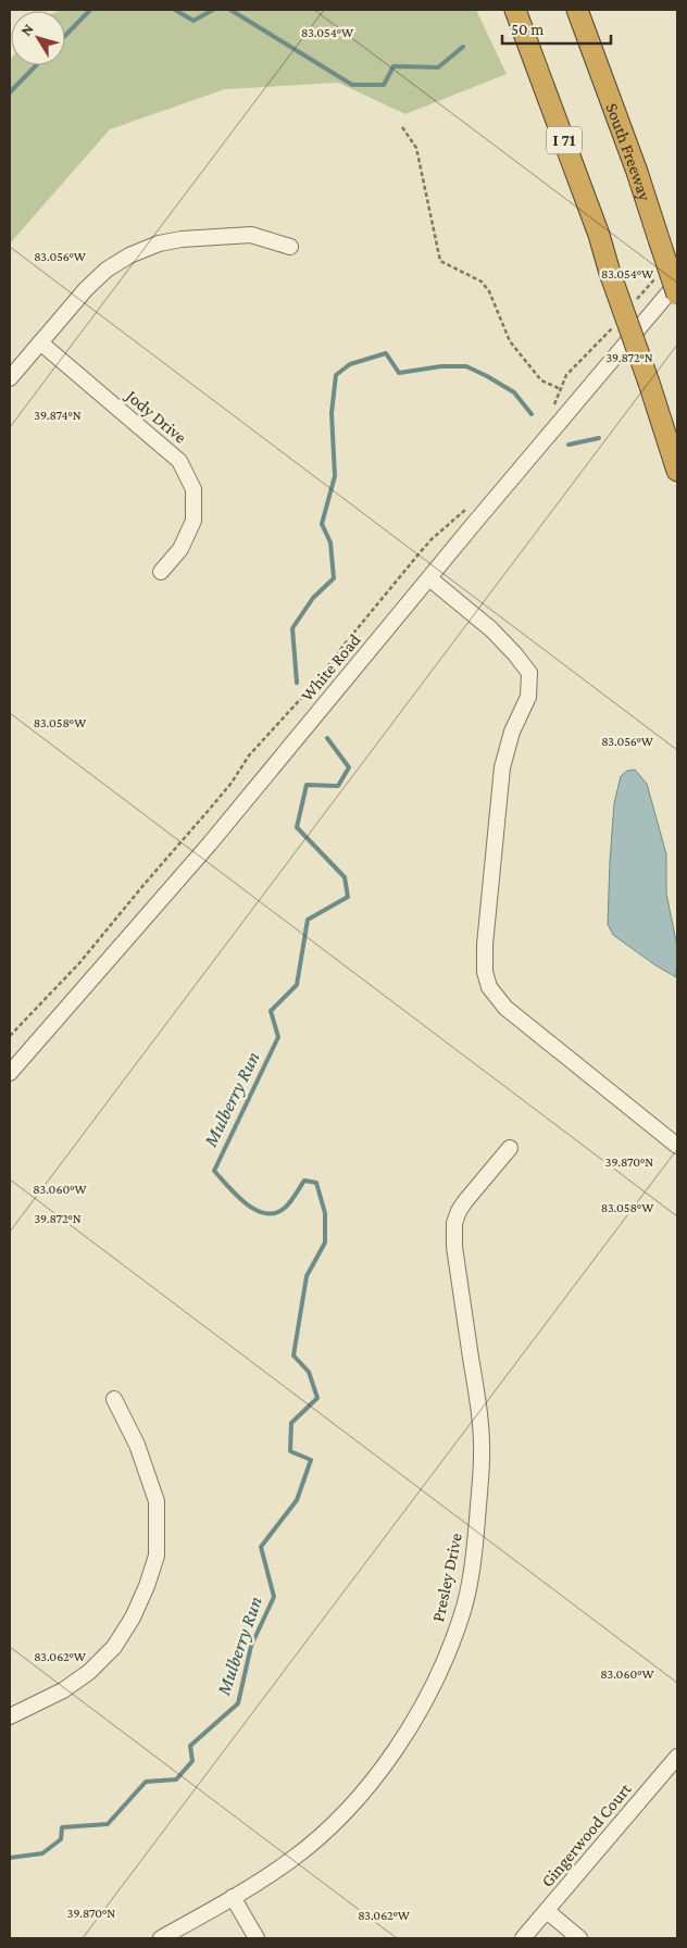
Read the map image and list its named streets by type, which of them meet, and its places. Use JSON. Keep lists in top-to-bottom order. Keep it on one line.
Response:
{"streets":{"highway":["I 71","South Freeway"],"street":["Jody Drive","White Road","Presley Drive","Gingerwood Court"]},"water":["Mulberry Run"],"scale_bar":"50 m","north":"top left","coordinates":["83.054°W","83.056°W","39.872°N","39.874°N","83.058°W","39.870°N","83.060°W","83.062°W"]}
